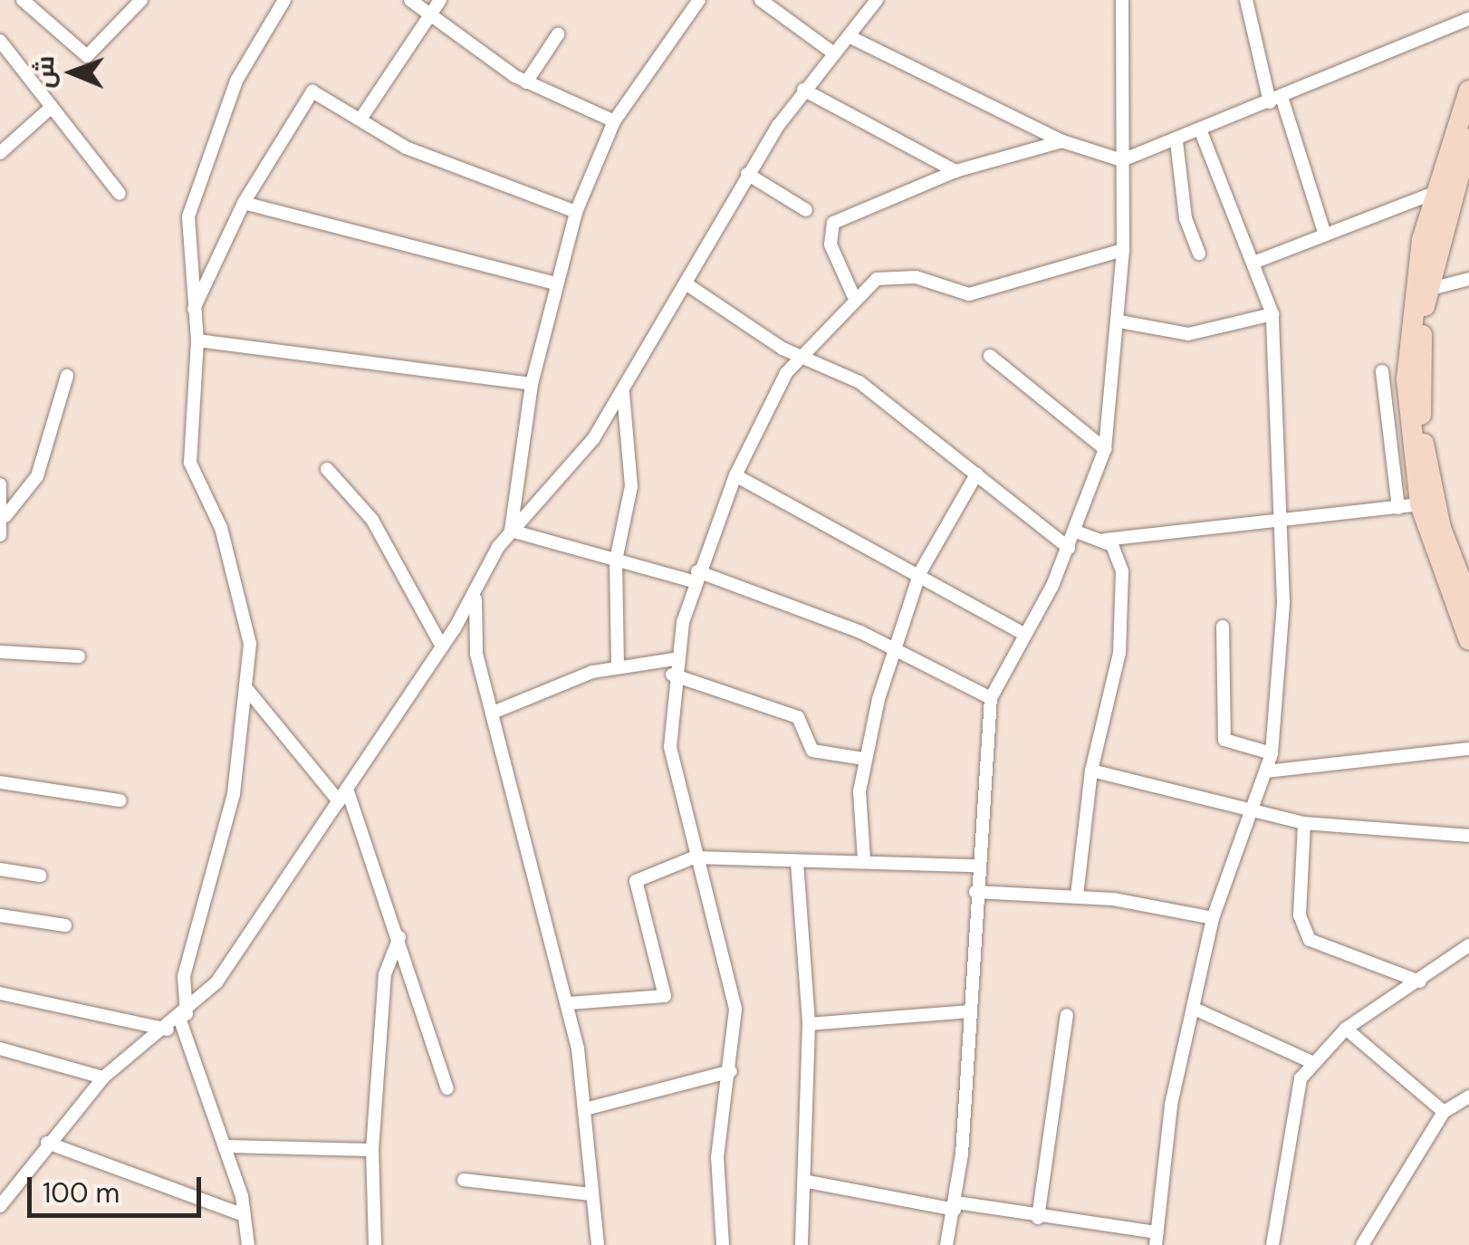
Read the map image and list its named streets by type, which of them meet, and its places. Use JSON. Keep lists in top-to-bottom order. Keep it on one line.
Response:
{"scale_bar":"100 m","north":"left"}
